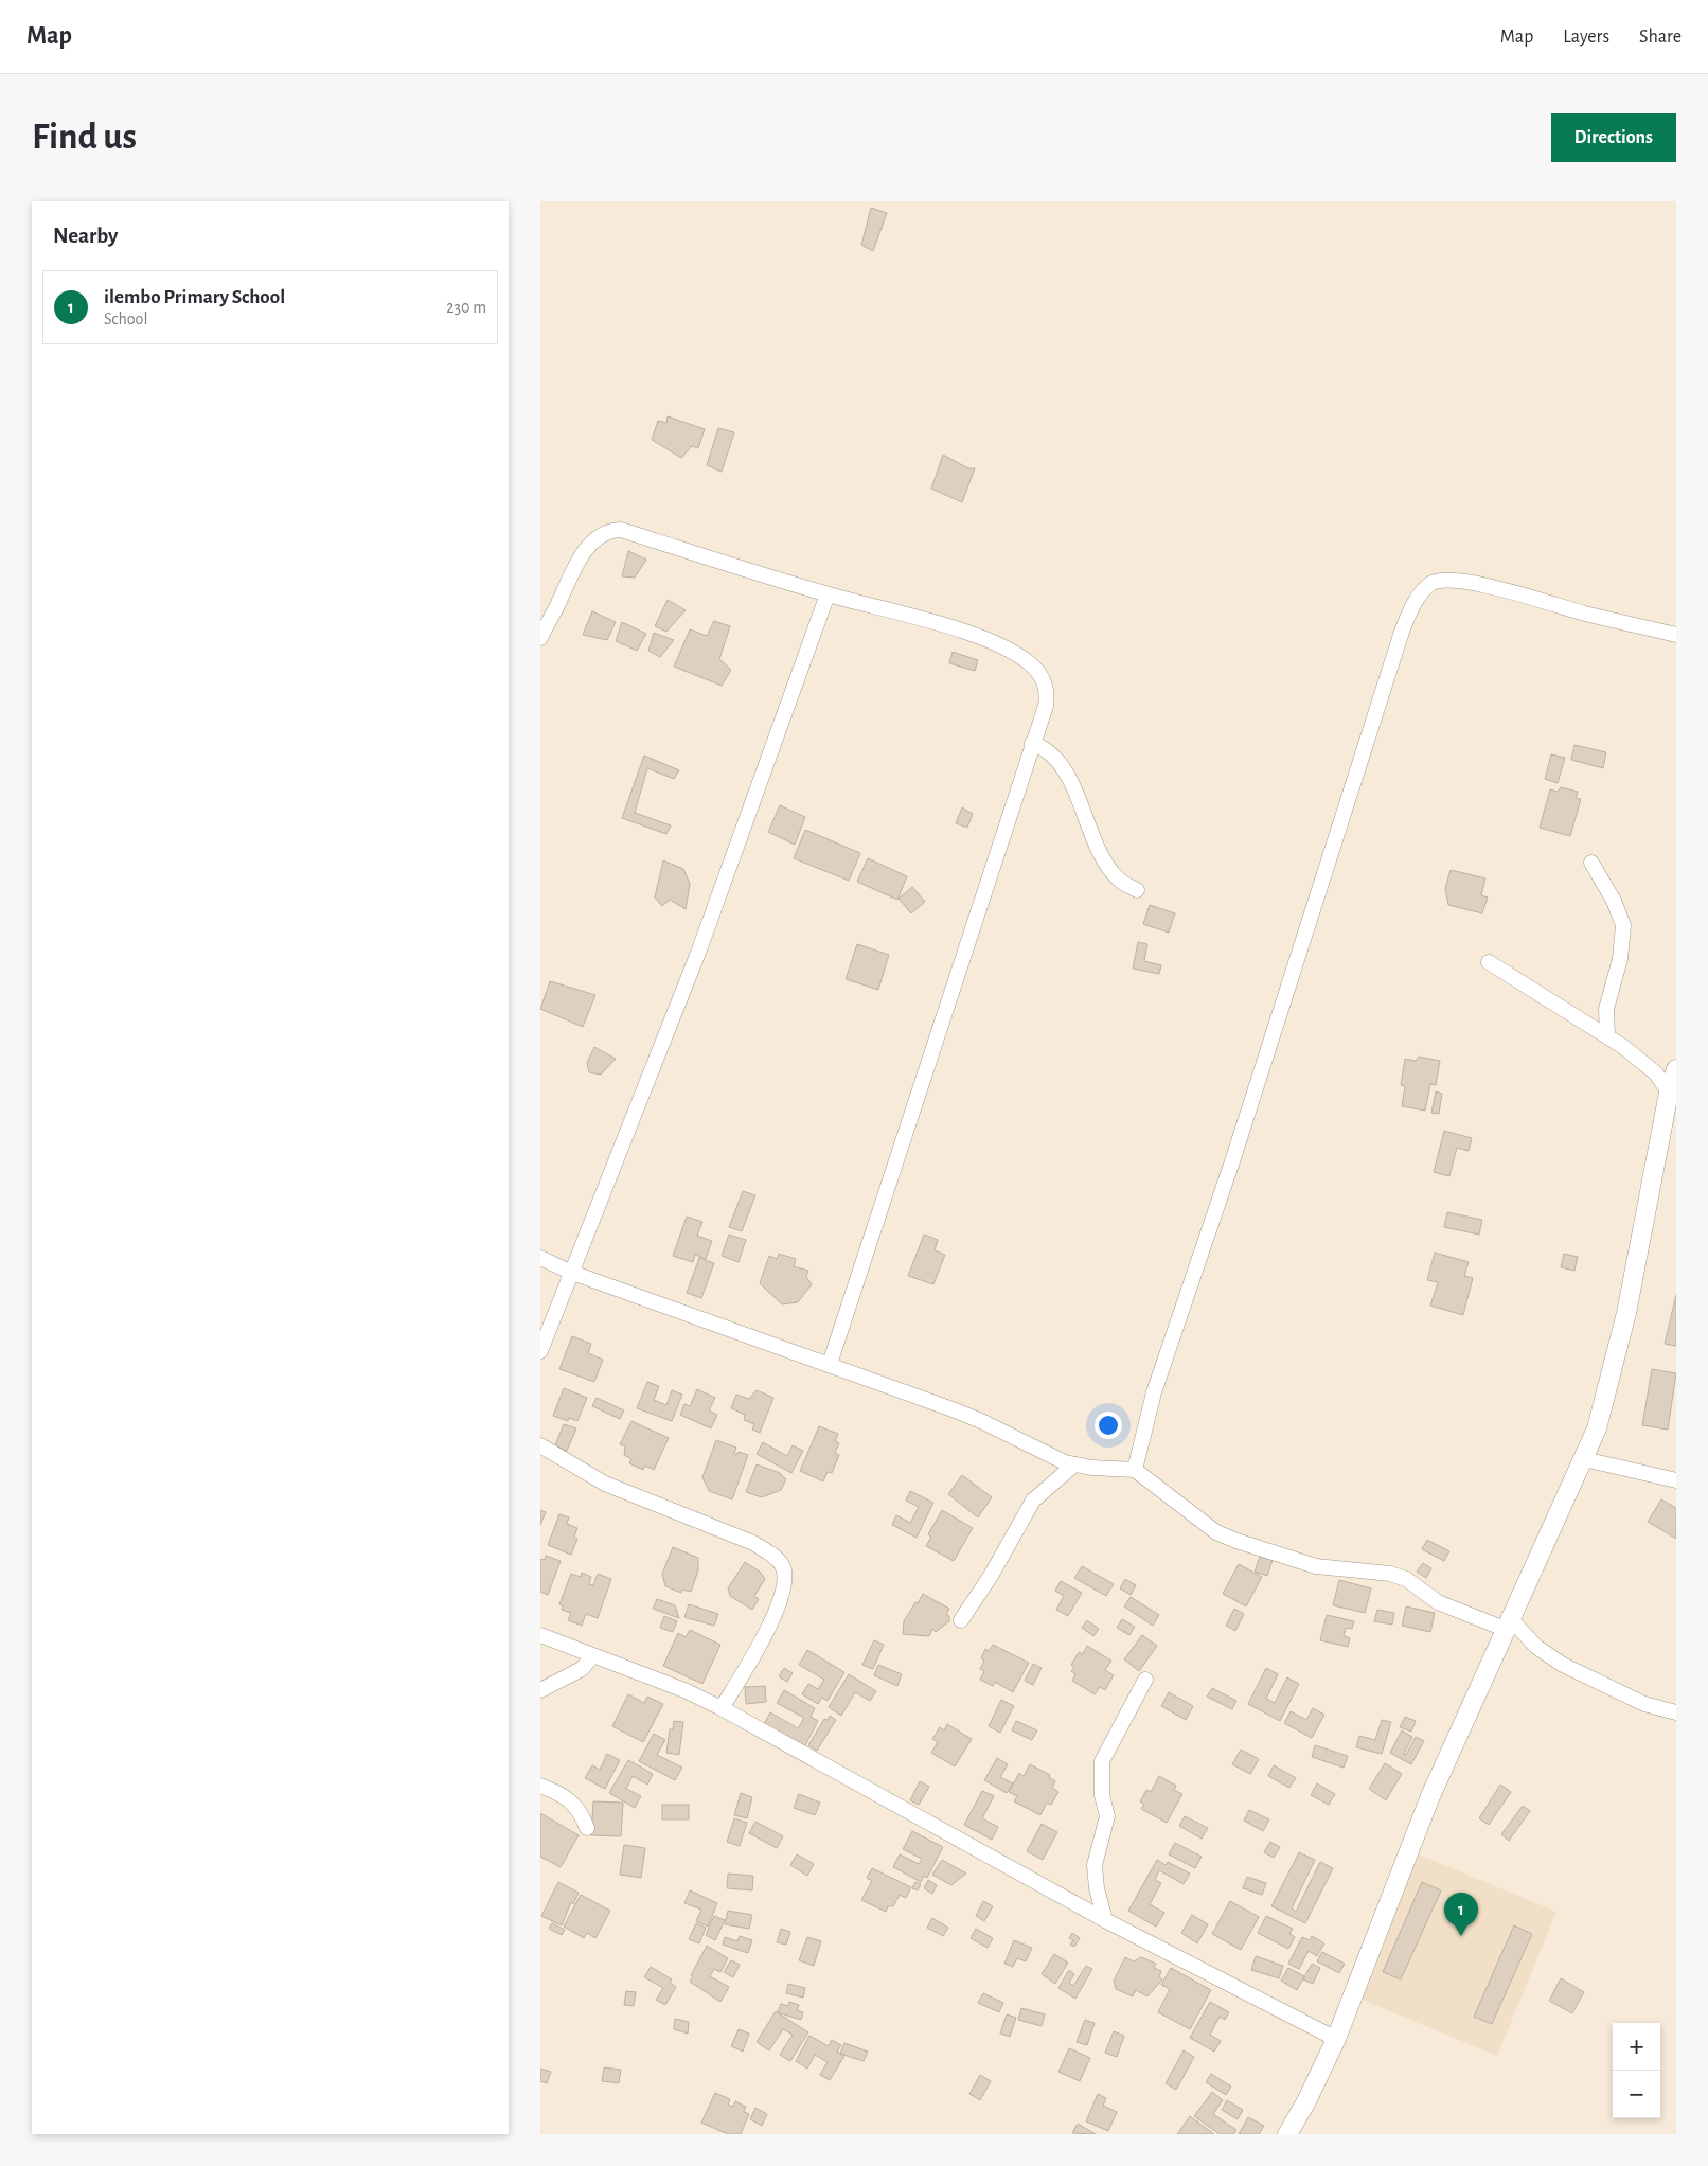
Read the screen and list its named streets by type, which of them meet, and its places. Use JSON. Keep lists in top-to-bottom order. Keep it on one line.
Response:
{"page":{"header":"Map","nav":["Map","Layers","Share"],"buttons":"Directions","title":"Find us","heading":"Nearby","list":[{"mark":"1","name":"ilembo Primary School","note":"School","value":"230 m"}],"pins":"1","map_buttons":["+","−"]}}
